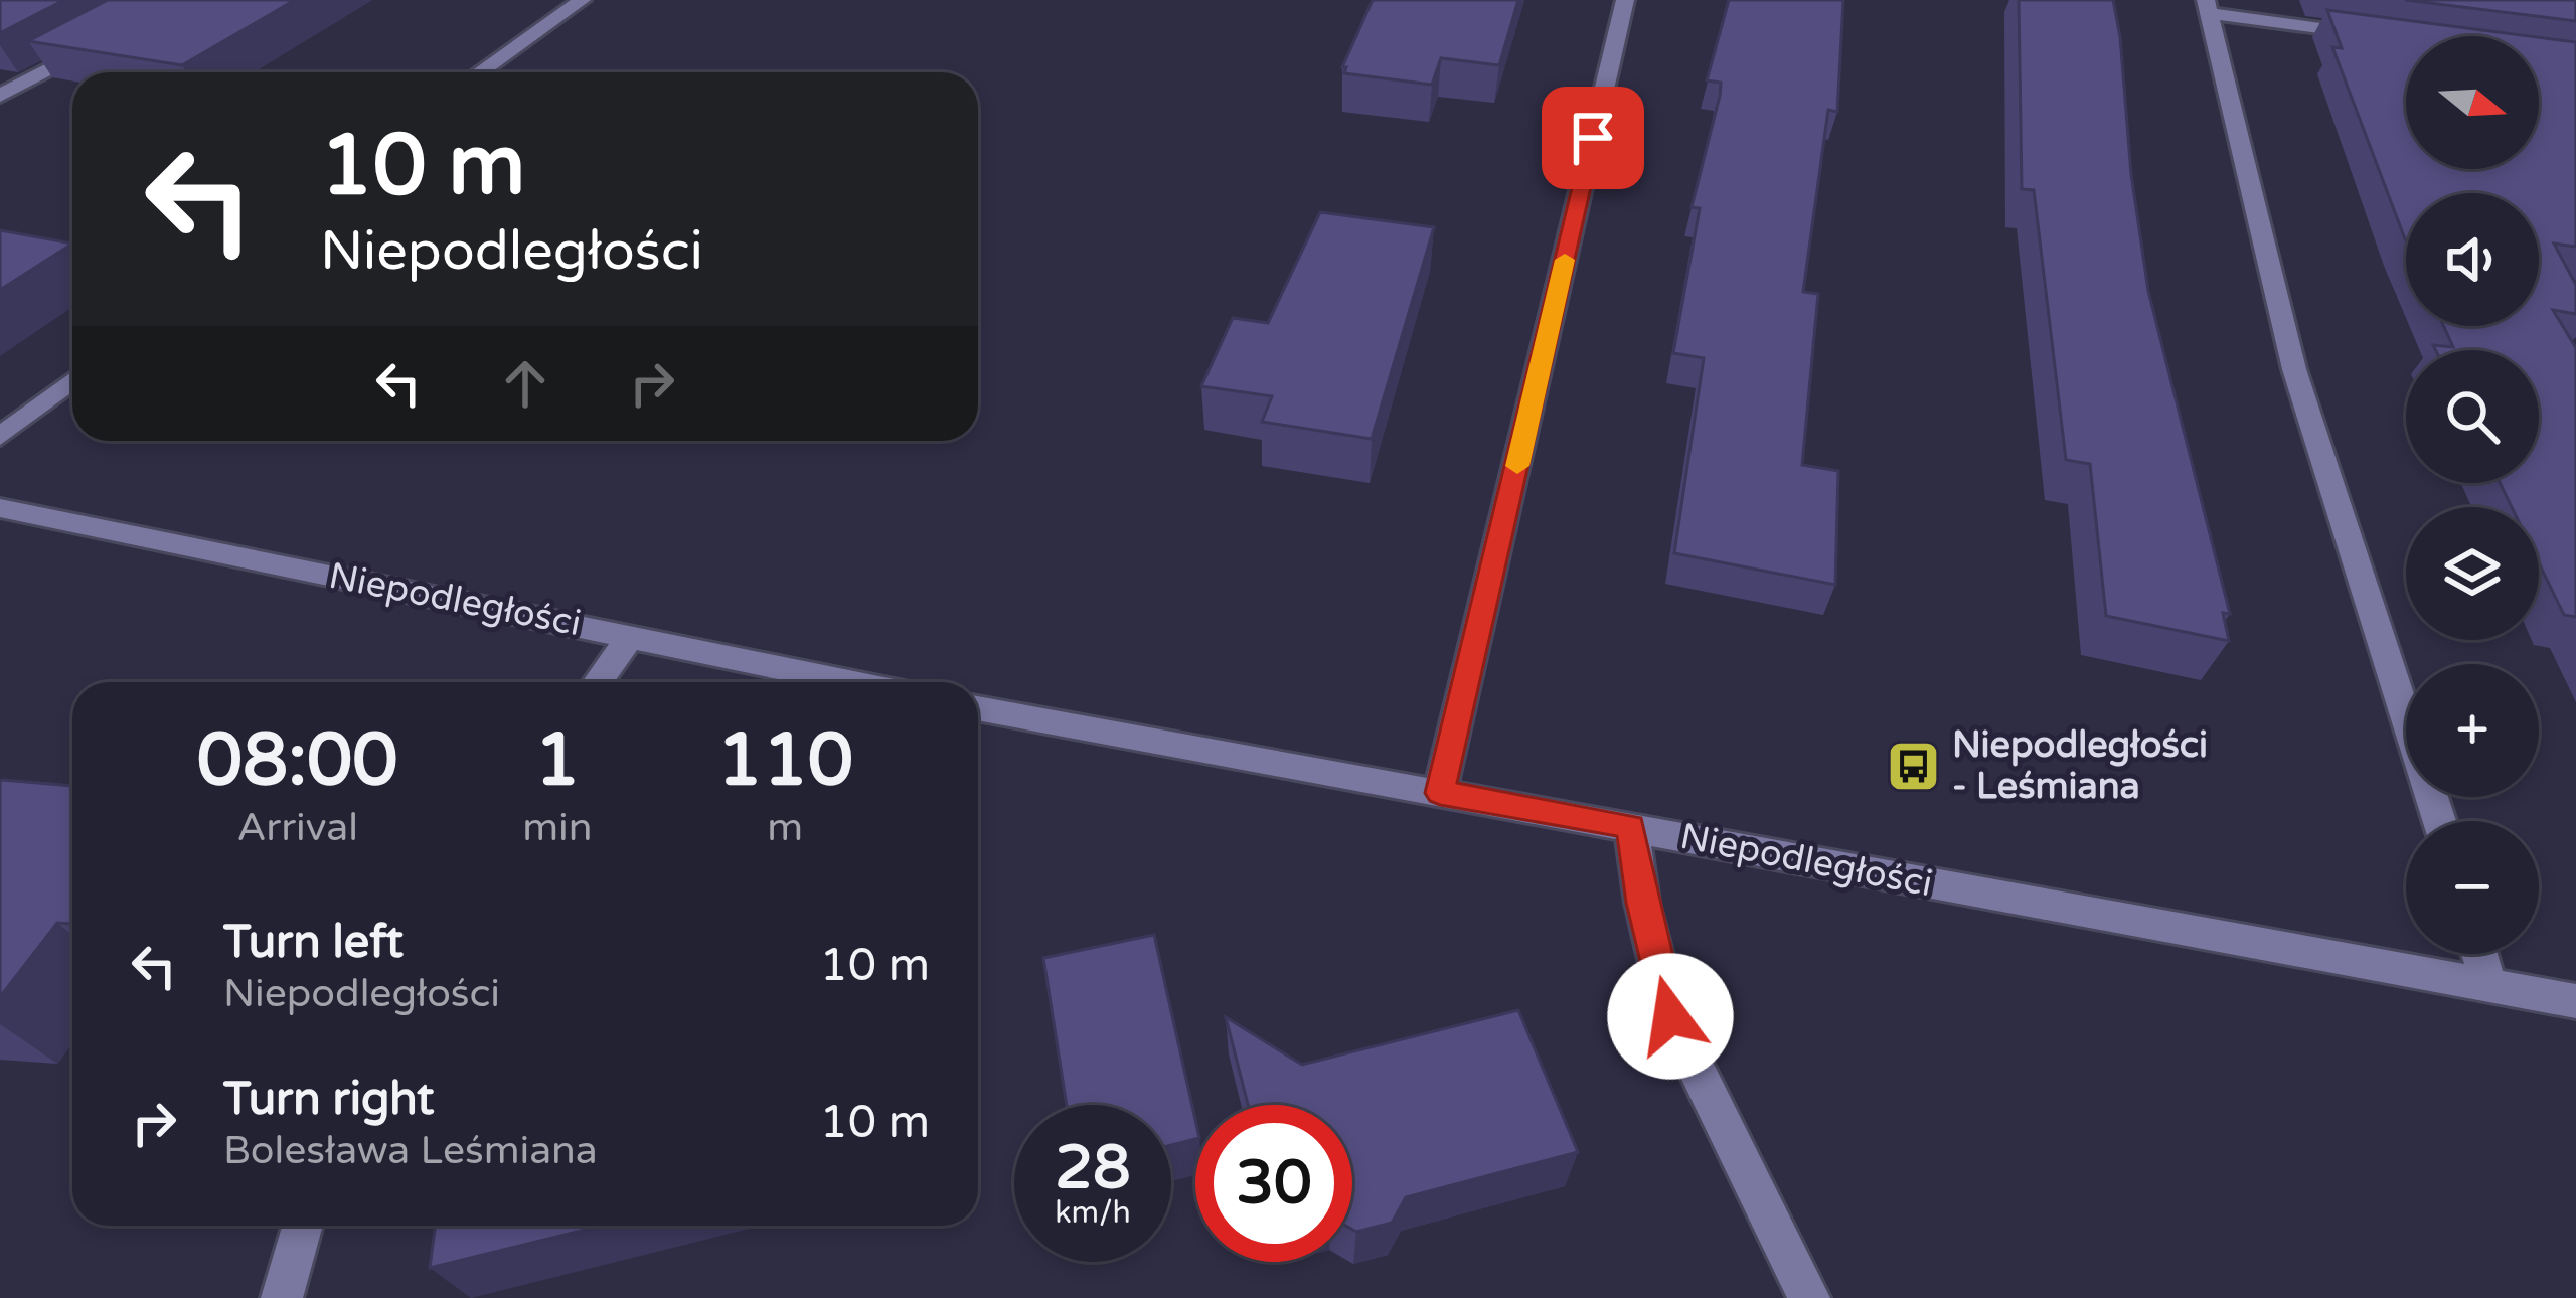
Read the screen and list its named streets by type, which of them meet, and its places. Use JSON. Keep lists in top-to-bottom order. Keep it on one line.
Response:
{"streets":{"street":["Niepodległości"]},"places":{"bus stop":["Niepodległości - Leśmiana"]},"north":"right","page":{"map_buttons":["+","−"],"turn":["10 m","Niepodległości"],"eta":["08:00","Arrival","1","min","110","m"],"list":[{"name":"Turn left","note":"Niepodległości","value":"10 m"},{"name":"Turn right","note":"Bolesława Leśmiana","value":"10 m"}],"speed":"28 km/h","limit":"30"}}
